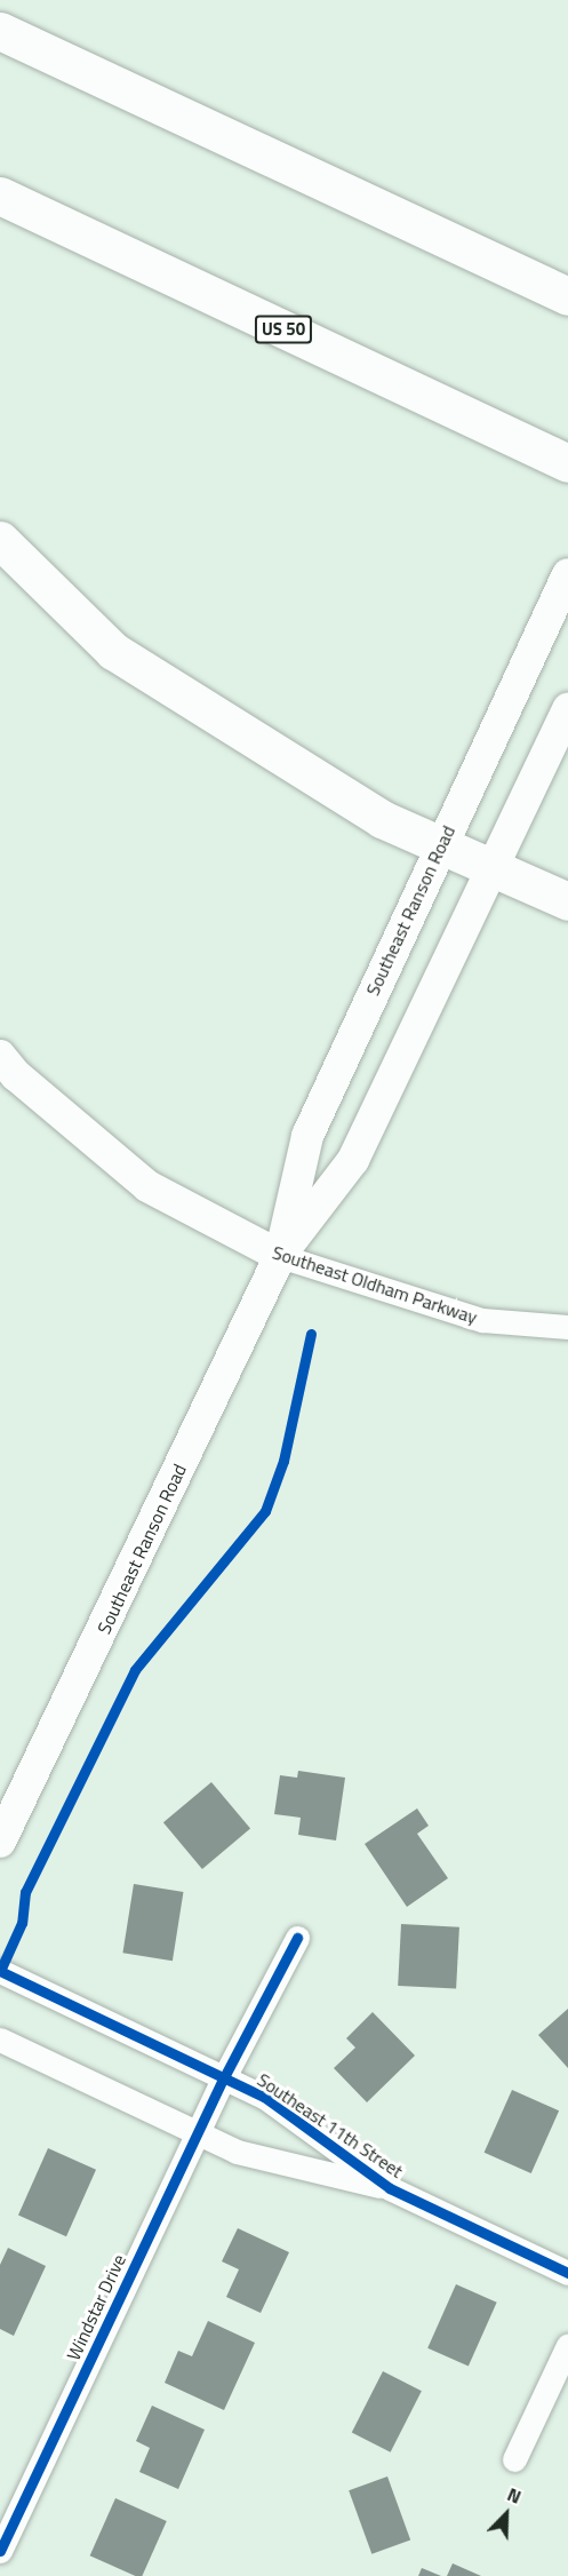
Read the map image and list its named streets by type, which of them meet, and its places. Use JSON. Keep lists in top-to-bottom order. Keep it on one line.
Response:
{"streets":{"highway":["US 50"],"main road":["Southeast Ranson Road","Southeast Oldham Parkway"],"street":["Southeast 11th Street","Windstar Drive"]},"crossings":[["Southeast Ranson Road","Southeast Oldham Parkway"],["Southeast 11th Street","Windstar Drive"]],"north":"top right"}
